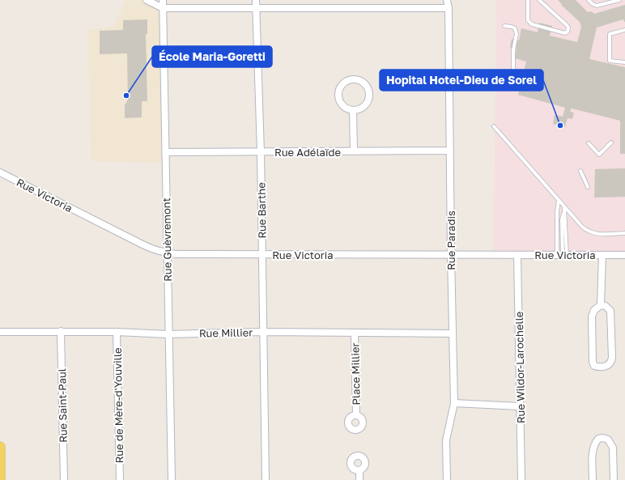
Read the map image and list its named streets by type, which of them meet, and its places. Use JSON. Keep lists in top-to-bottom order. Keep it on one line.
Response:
{"streets":{"street":["Rue Adélaïde","Rue Victoria","Rue Barthe","Rue Guèvremont","Rue Paradis","Rue Millier","Rue Wildor-Larochelle","Place Millier","Rue Saint-Paul","Rue de Mère-d'Youville"]},"crossings":[["Rue Adélaïde","Rue Barthe"],["Rue Adélaïde","Rue Guèvremont"],["Rue Adélaïde","Rue Paradis"],["Rue Victoria","Rue Barthe"],["Rue Victoria","Rue Guèvremont"],["Rue Victoria","Rue Paradis"],["Rue Victoria","Rue Wildor-Larochelle"],["Rue Barthe","Rue Millier"],["Rue Guèvremont","Rue Millier"],["Rue Paradis","Rue Millier"],["Rue Millier","Place Millier"],["Rue Millier","Rue Saint-Paul"],["Rue Millier","Rue de Mère-d'Youville"]],"places":["École Maria-Goretti","Hopital Hotel-Dieu de Sorel"]}
